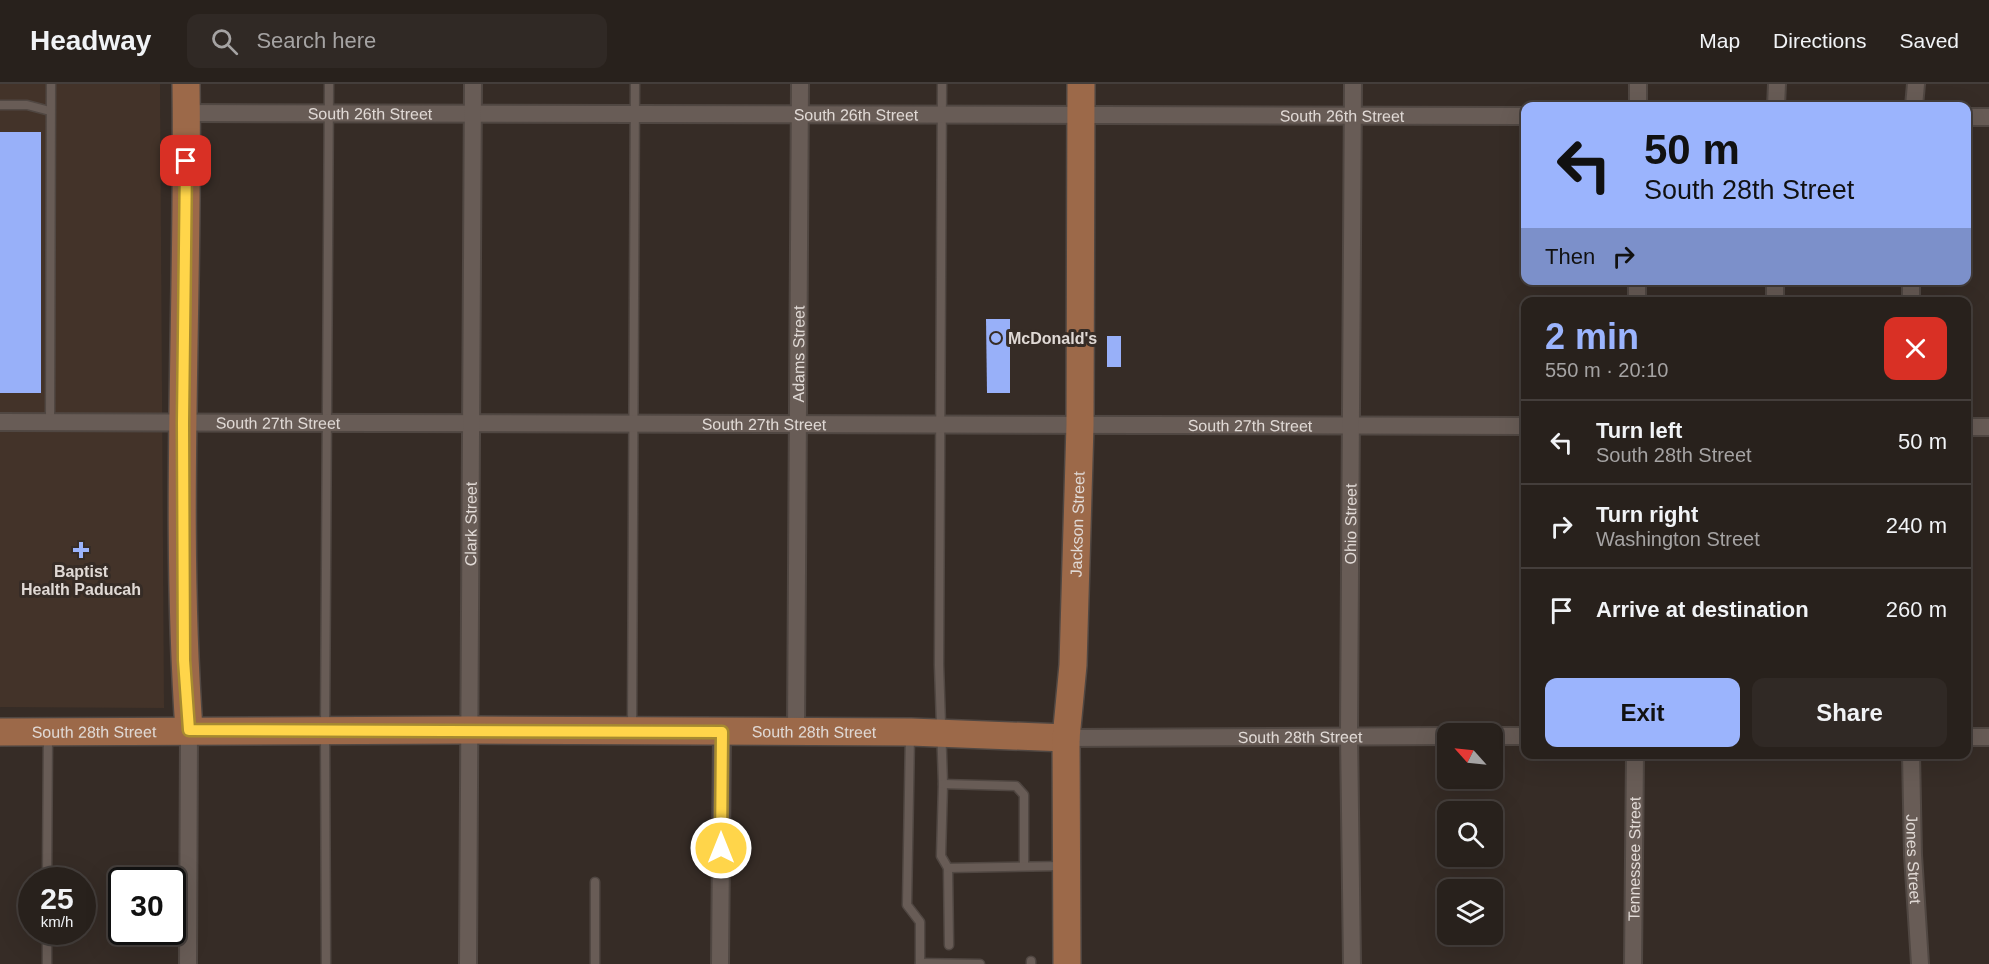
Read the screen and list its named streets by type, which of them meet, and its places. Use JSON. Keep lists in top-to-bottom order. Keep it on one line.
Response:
{"streets":{"main road":["Jackson Street","South 28th Street"],"street":["South 26th Street","Adams Street","South 27th Street","Clark Street","Ohio Street","Tennessee Street","Jones Street"]},"crossings":[["South 26th Street","Adams Street"],["South 26th Street","Clark Street"],["South 26th Street","Jackson Street"],["South 26th Street","Ohio Street"],["Adams Street","South 27th Street"],["Adams Street","South 28th Street"],["South 27th Street","Clark Street"],["South 27th Street","Jackson Street"],["South 27th Street","Ohio Street"],["Clark Street","South 28th Street"],["Jackson Street","South 28th Street"],["Ohio Street","South 28th Street"]],"places":{"other":["McDonald's"],"health":["Baptist Health Paducah"]},"north":"top left","page":{"header":"Headway","search":"Search here","nav":["Map","Directions","Saved"],"turn":["50 m","South 28th Street"],"then":"Then","heading":["2 min","550 m · 20:10"],"list":[{"name":"Turn left","note":"South 28th Street","value":"50 m"},{"name":"Turn right","note":"Washington Street","value":"240 m"},{"name":"Arrive at destination","value":"260 m"}],"buttons":["Exit","Share"],"speed":"25 km/h","limit":"30"}}
